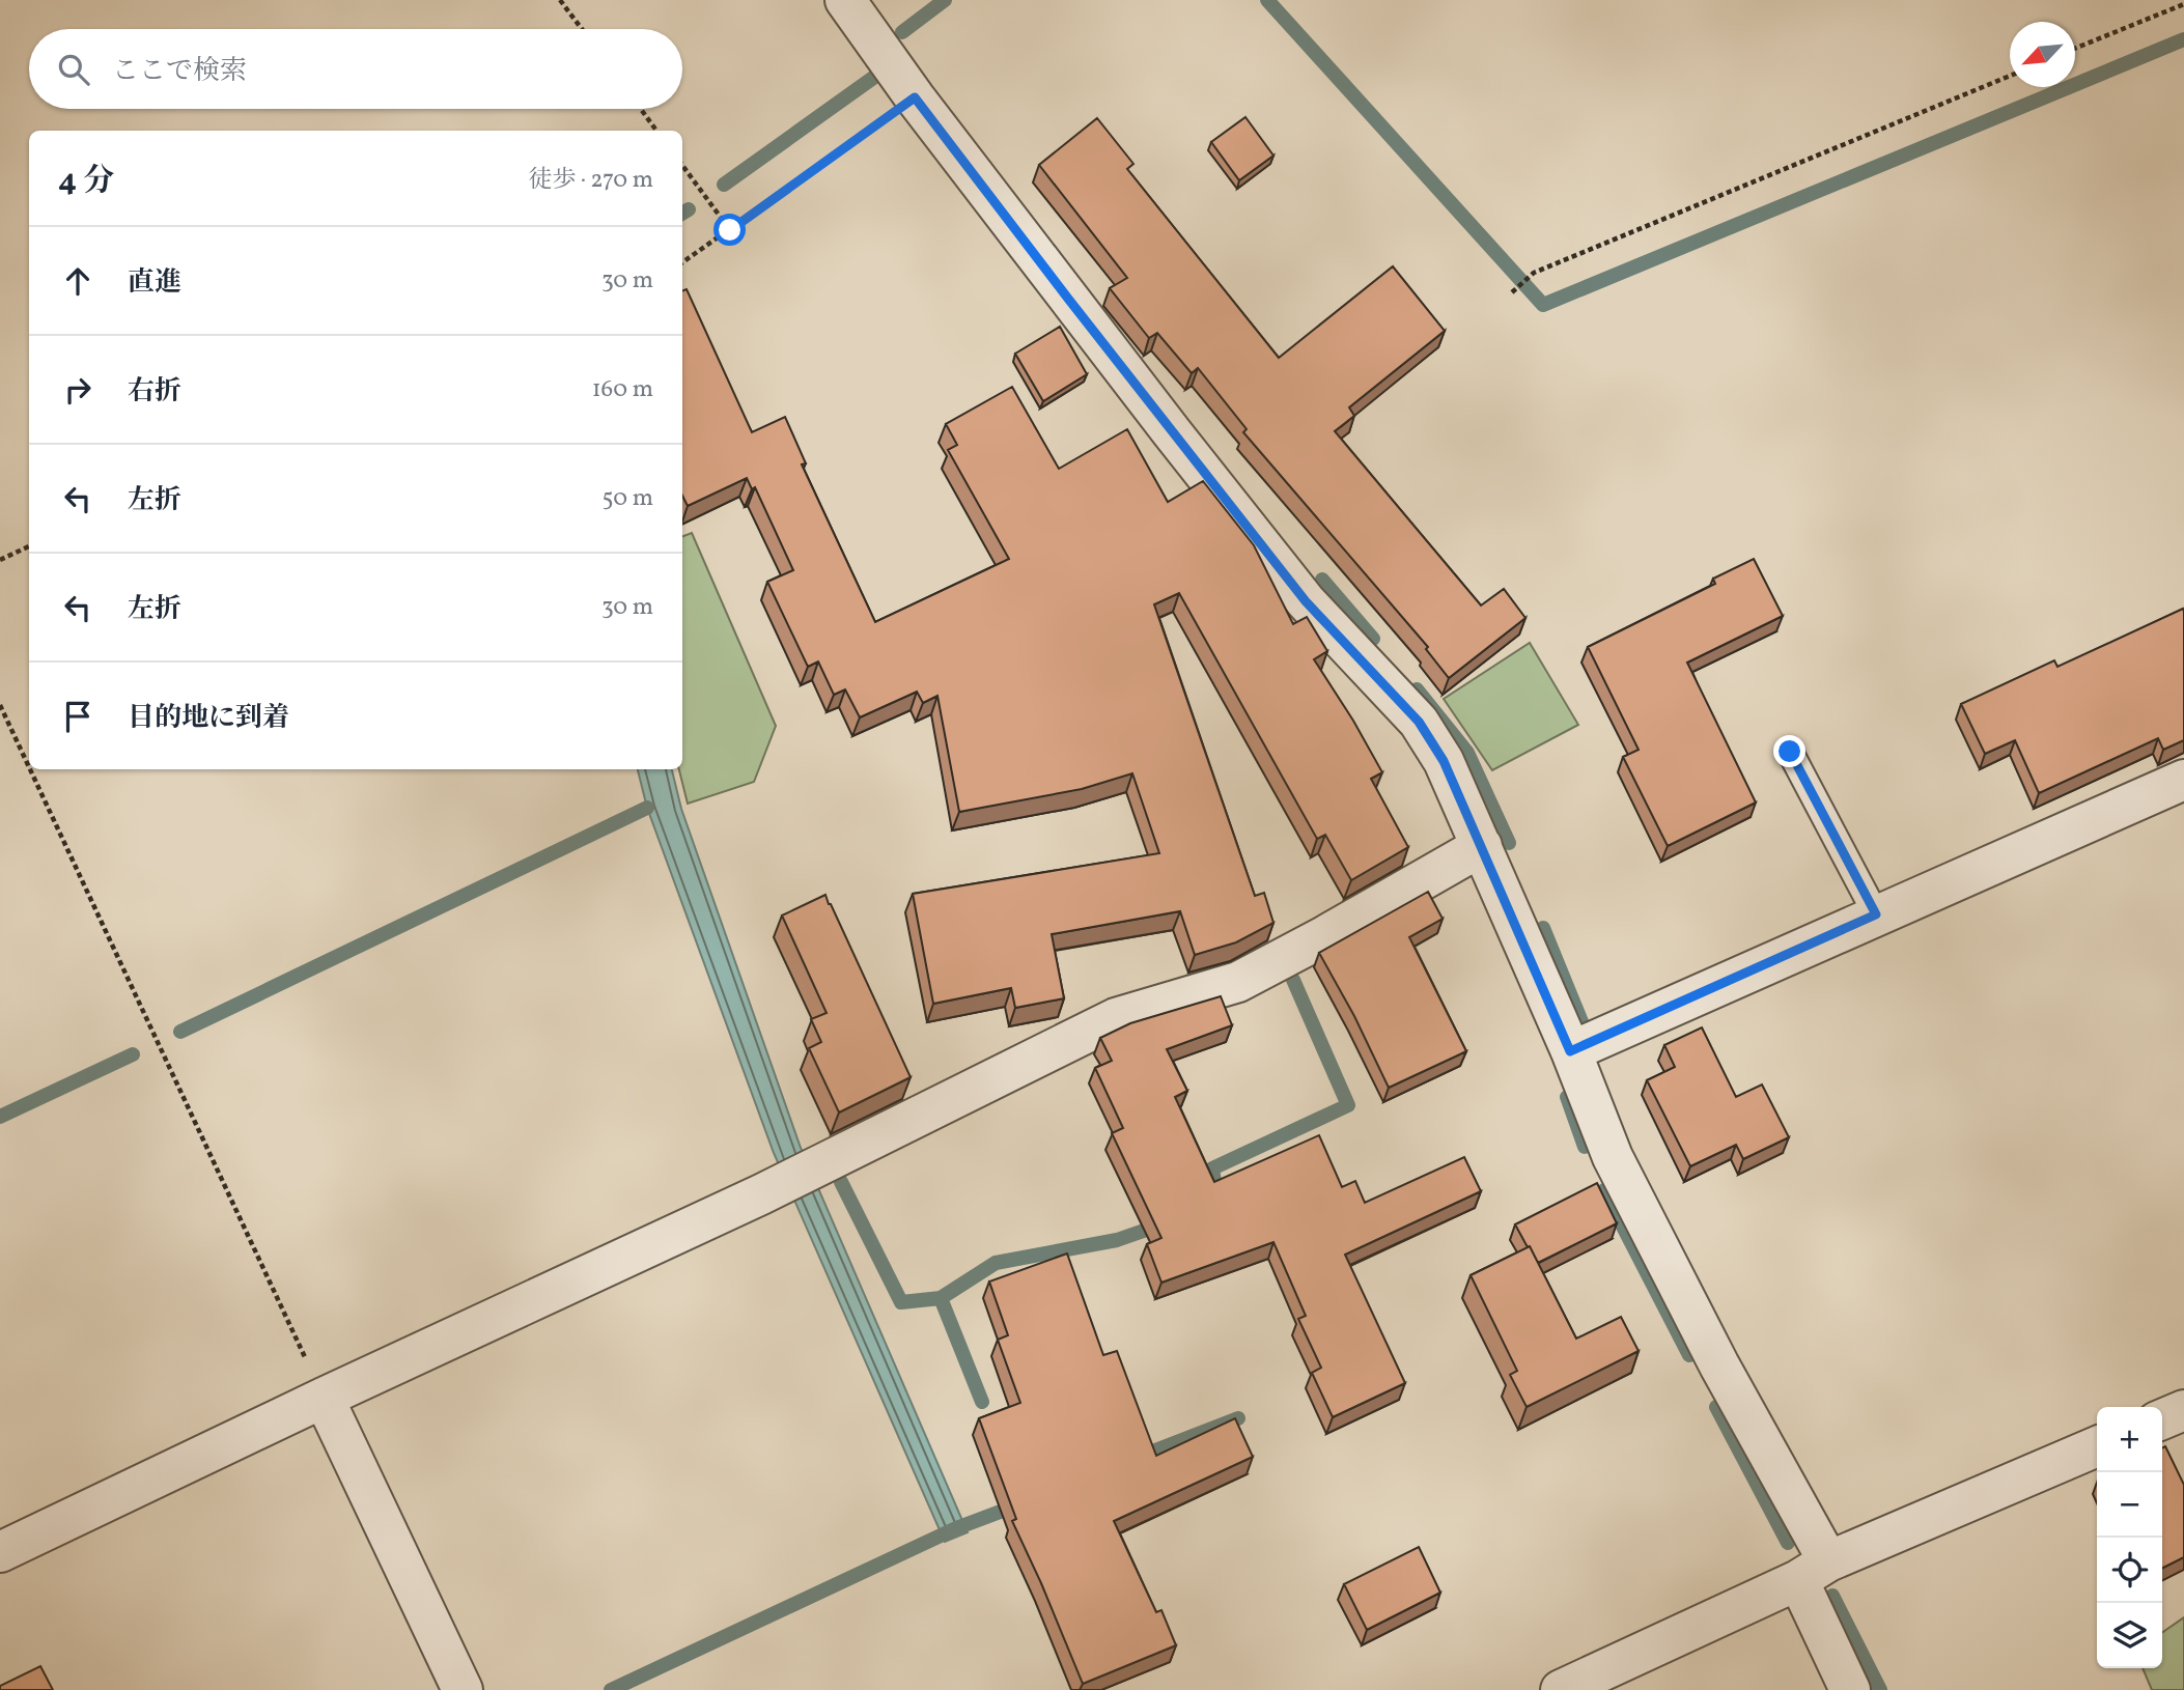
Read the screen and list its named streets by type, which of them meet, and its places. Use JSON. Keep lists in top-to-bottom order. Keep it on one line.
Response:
{"north":"bottom left","page":{"search":"ここで検索","heading":["4 分","徒歩 · 270 m"],"list":[["直進","30 m"],["右折","160 m"],["左折","50 m"],["左折","30 m"],"目的地に到着"],"map_buttons":["+","−"]}}
